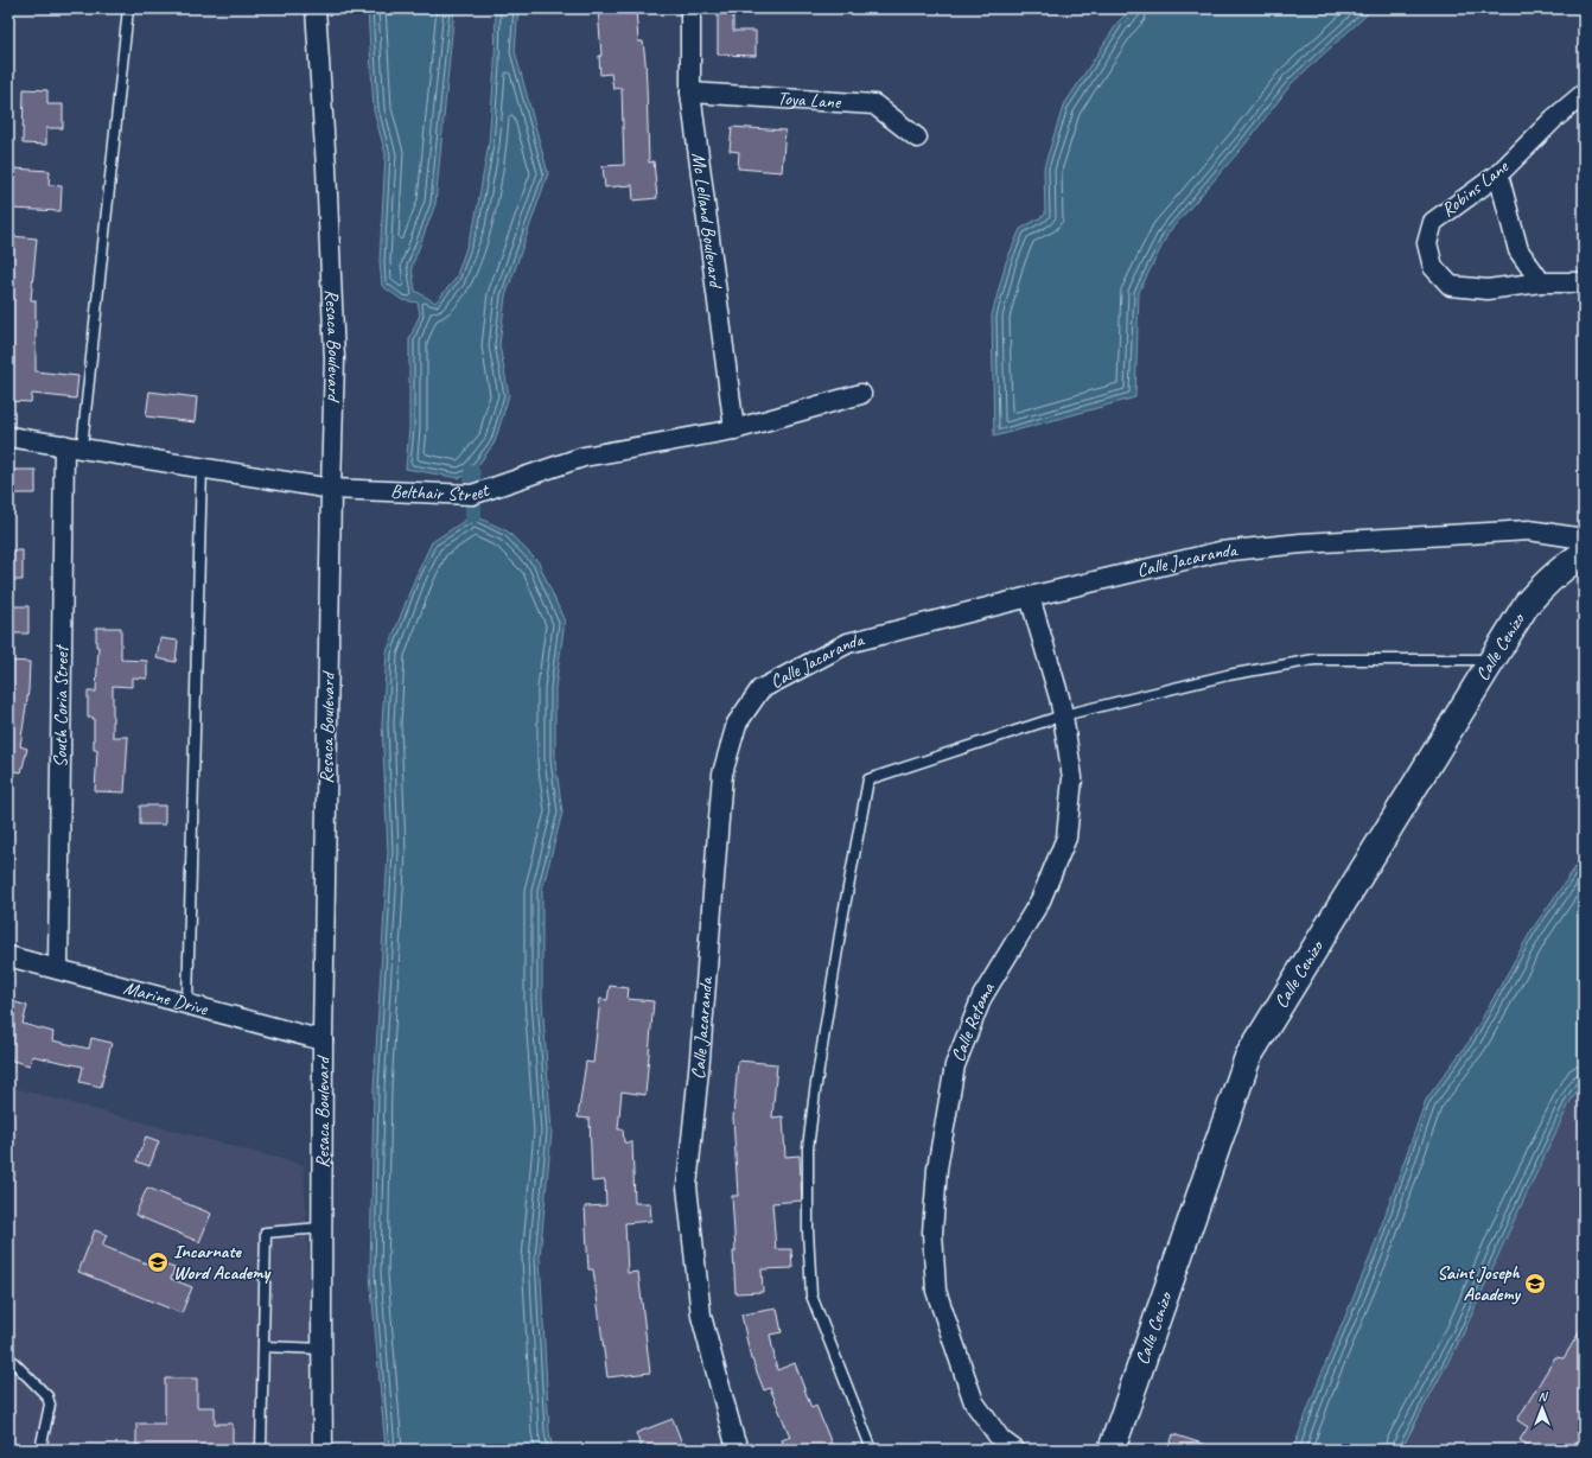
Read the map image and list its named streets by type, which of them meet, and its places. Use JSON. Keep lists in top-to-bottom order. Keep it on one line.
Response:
{"streets":{"street":["Toya Lane","Robins Lane","Mc Lelland Boulevard","Resaca Boulevard","Belthair Street","Calle Jacaranda","Calle Cenizo","South Coria Street","Marine Drive","Calle Retama"]},"crossings":[["Toya Lane","Mc Lelland Boulevard"],["Mc Lelland Boulevard","Belthair Street"],["Resaca Boulevard","Belthair Street"],["Resaca Boulevard","Marine Drive"],["Belthair Street","South Coria Street"],["Calle Jacaranda","Calle Retama"],["South Coria Street","Marine Drive"]],"places":{"school or university":["Incarnate Word Academy","Saint Joseph Academy"]},"north":"top"}
